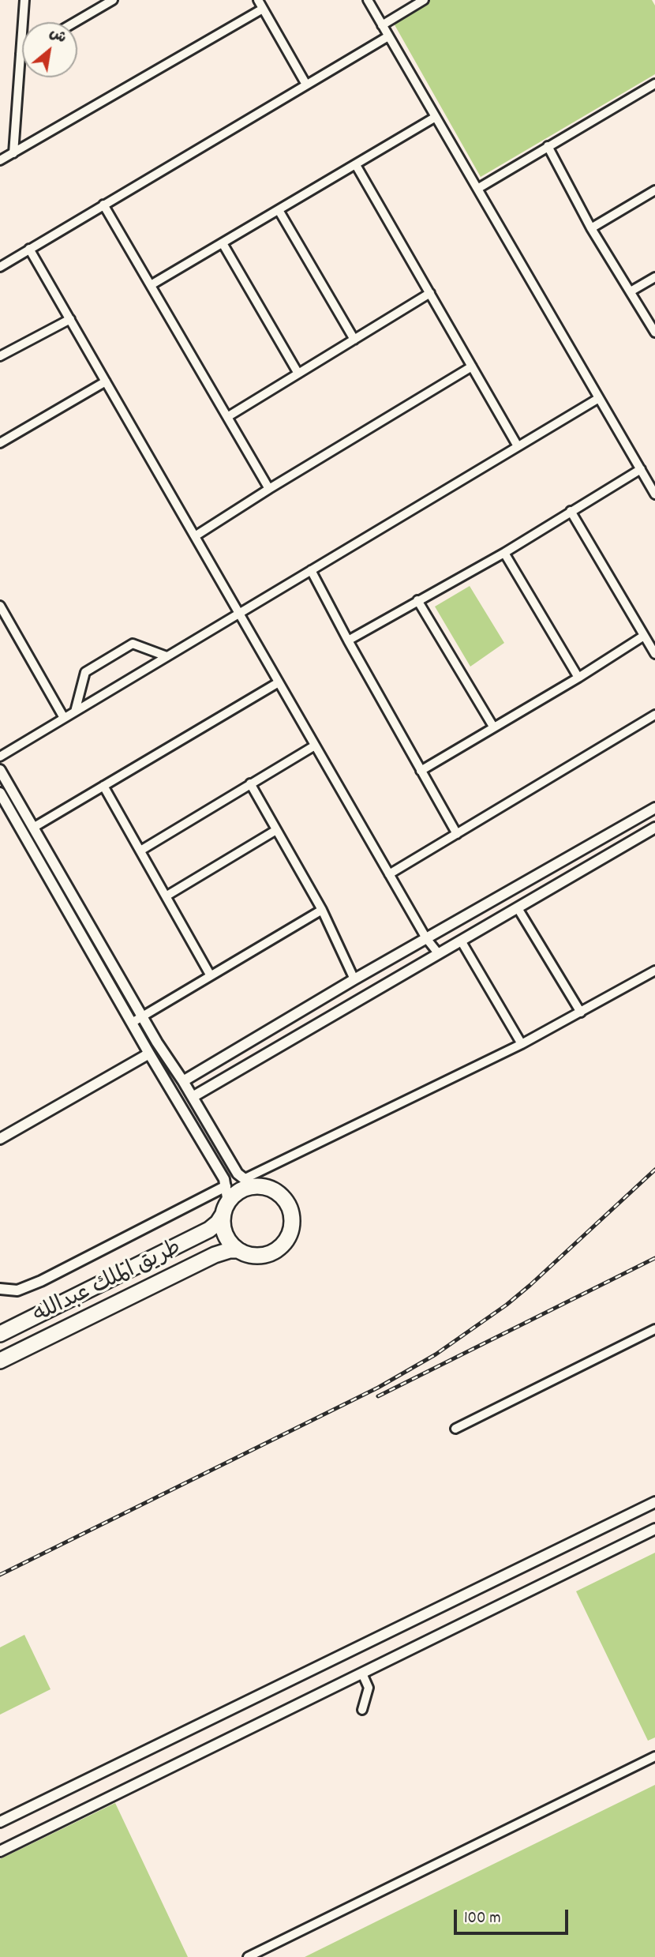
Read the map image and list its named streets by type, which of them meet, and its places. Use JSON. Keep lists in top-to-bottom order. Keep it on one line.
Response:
{"streets":{"highway":["طريق الملك عبدالله"]},"scale_bar":"100 m","north":"top right"}
